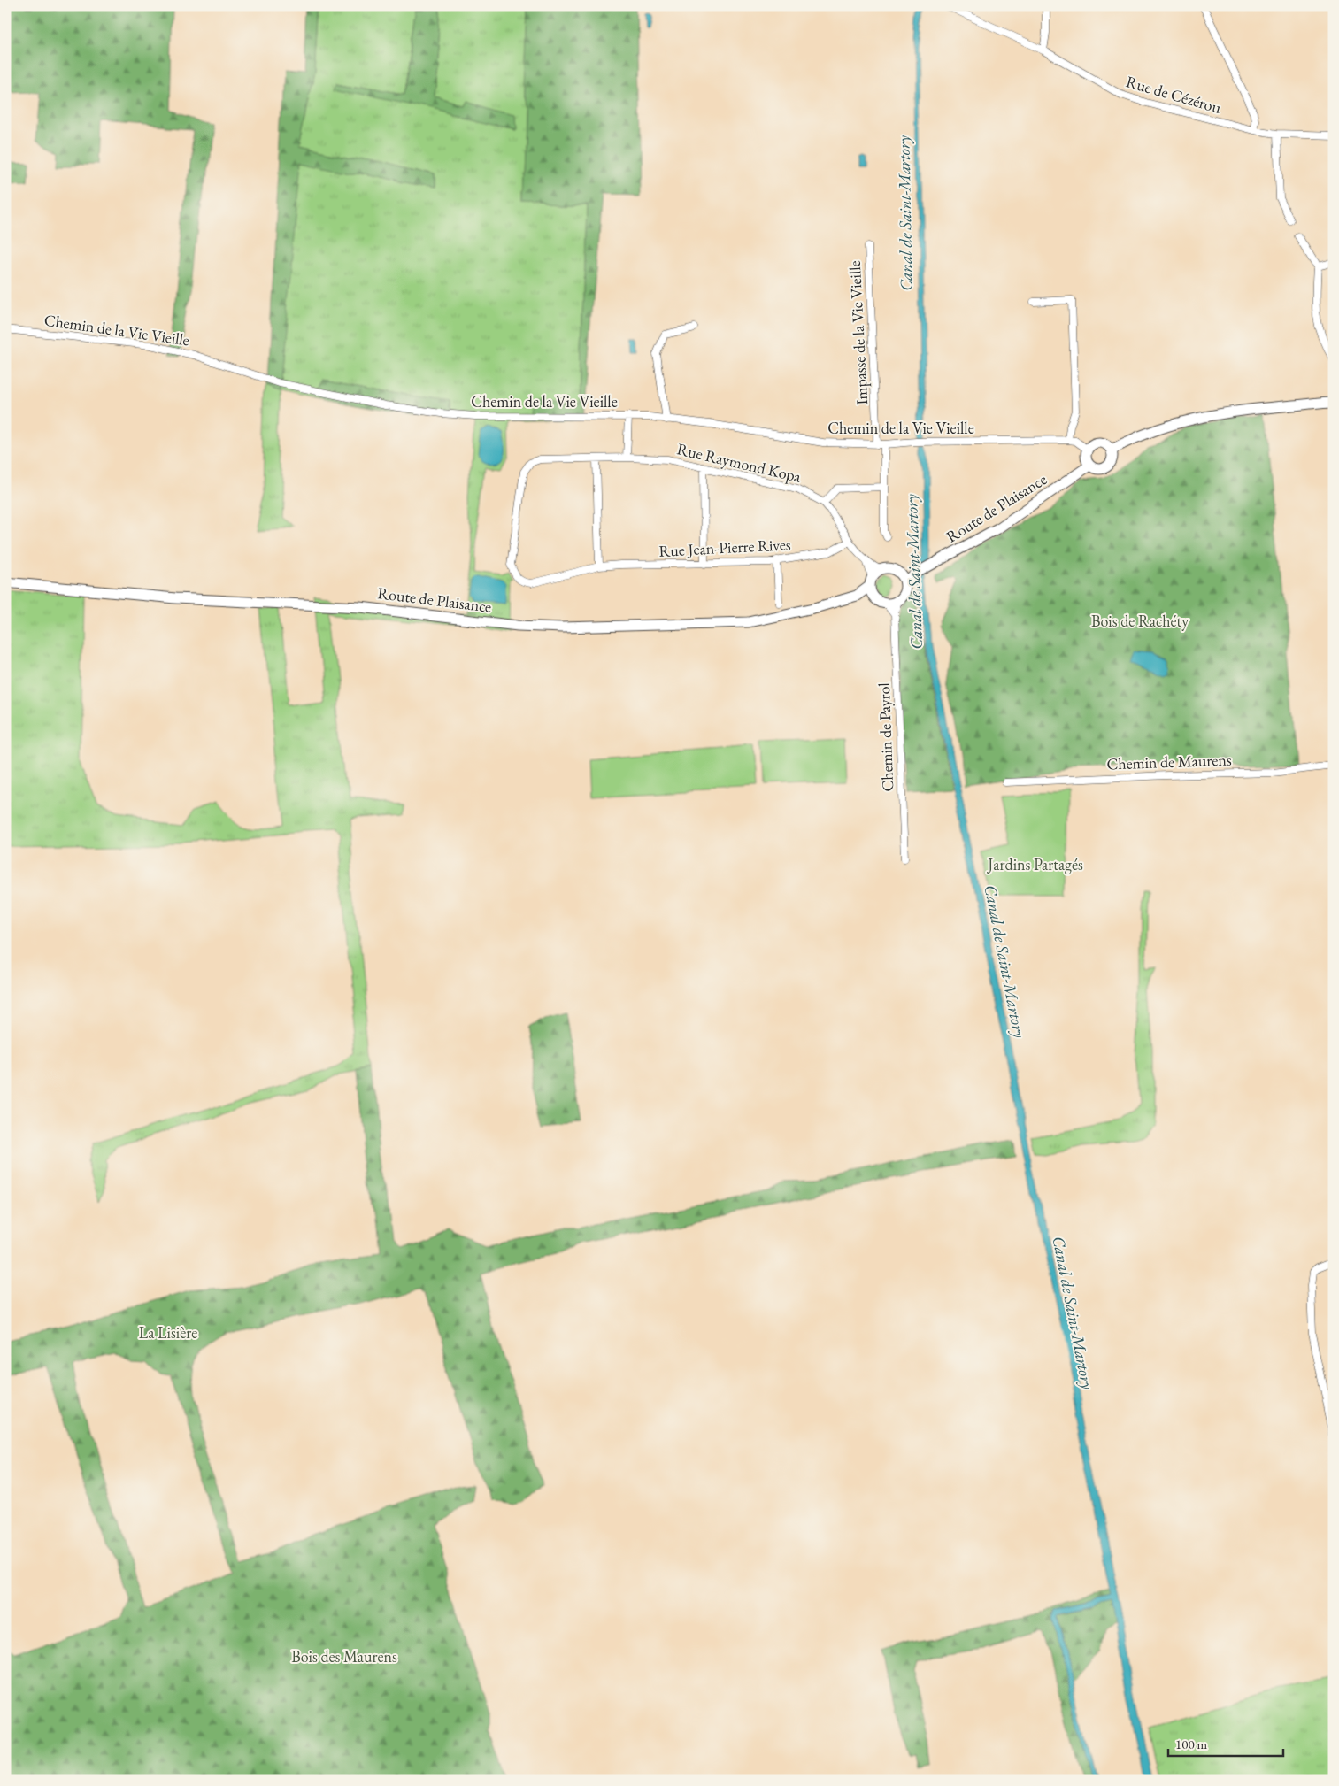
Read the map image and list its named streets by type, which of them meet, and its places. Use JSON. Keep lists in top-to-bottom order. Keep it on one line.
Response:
{"streets":{"main road":["Route de Plaisance"],"street":["Rue de Cézérou","Chemin de la Vie Vieille","Impasse de la Vie Vieille","Rue Raymond Kopa","Rue Jean-Pierre Rives","Chemin de Payrol","Chemin de Maurens"]},"crossings":[["Chemin de la Vie Vieille","Impasse de la Vie Vieille"],["Chemin de la Vie Vieille","Route de Plaisance"],["Rue Raymond Kopa","Route de Plaisance"],["Rue Raymond Kopa","Rue Jean-Pierre Rives"],["Rue Raymond Kopa","Chemin de Payrol"],["Route de Plaisance","Chemin de Payrol"]],"water":["Canal de Saint-Martory"],"parks":["Bois de Rachéty","Jardins Partagés","La Lisière","Bois des Maurens"],"scale_bar":"100 m"}
